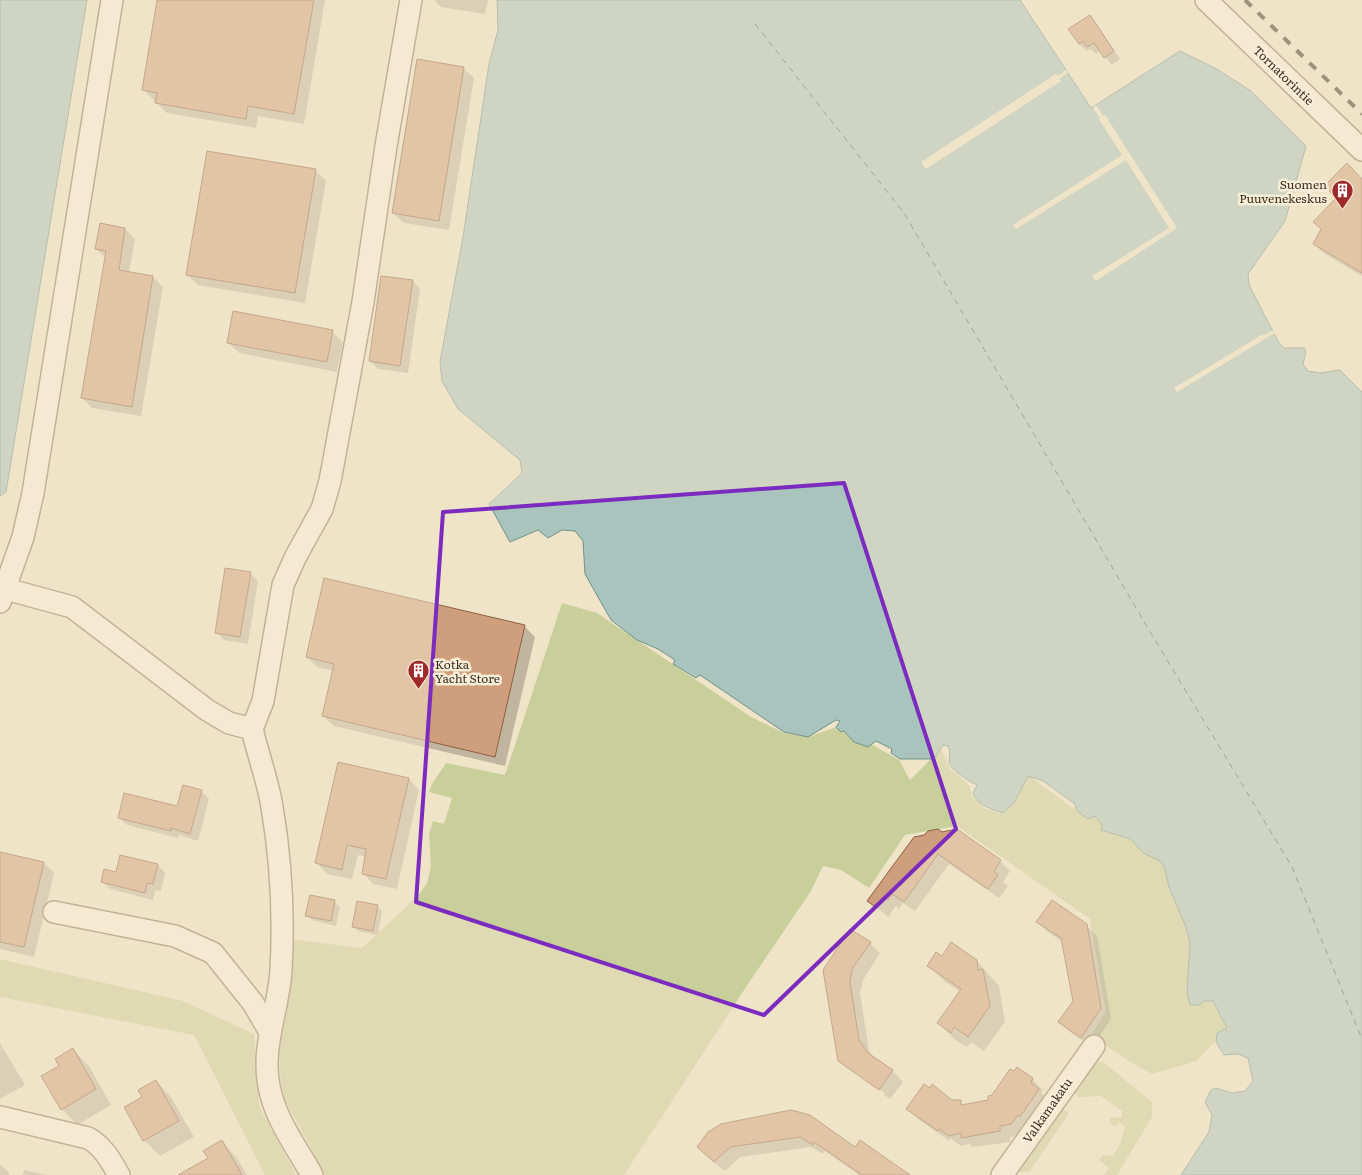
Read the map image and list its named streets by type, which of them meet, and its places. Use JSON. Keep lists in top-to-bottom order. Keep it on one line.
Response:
{"streets":{"street":["Tornatorintie","Valkamakatu"]},"places":{"building":["Suomen Puuvenekeskus","Kotka Yacht Store"]}}
